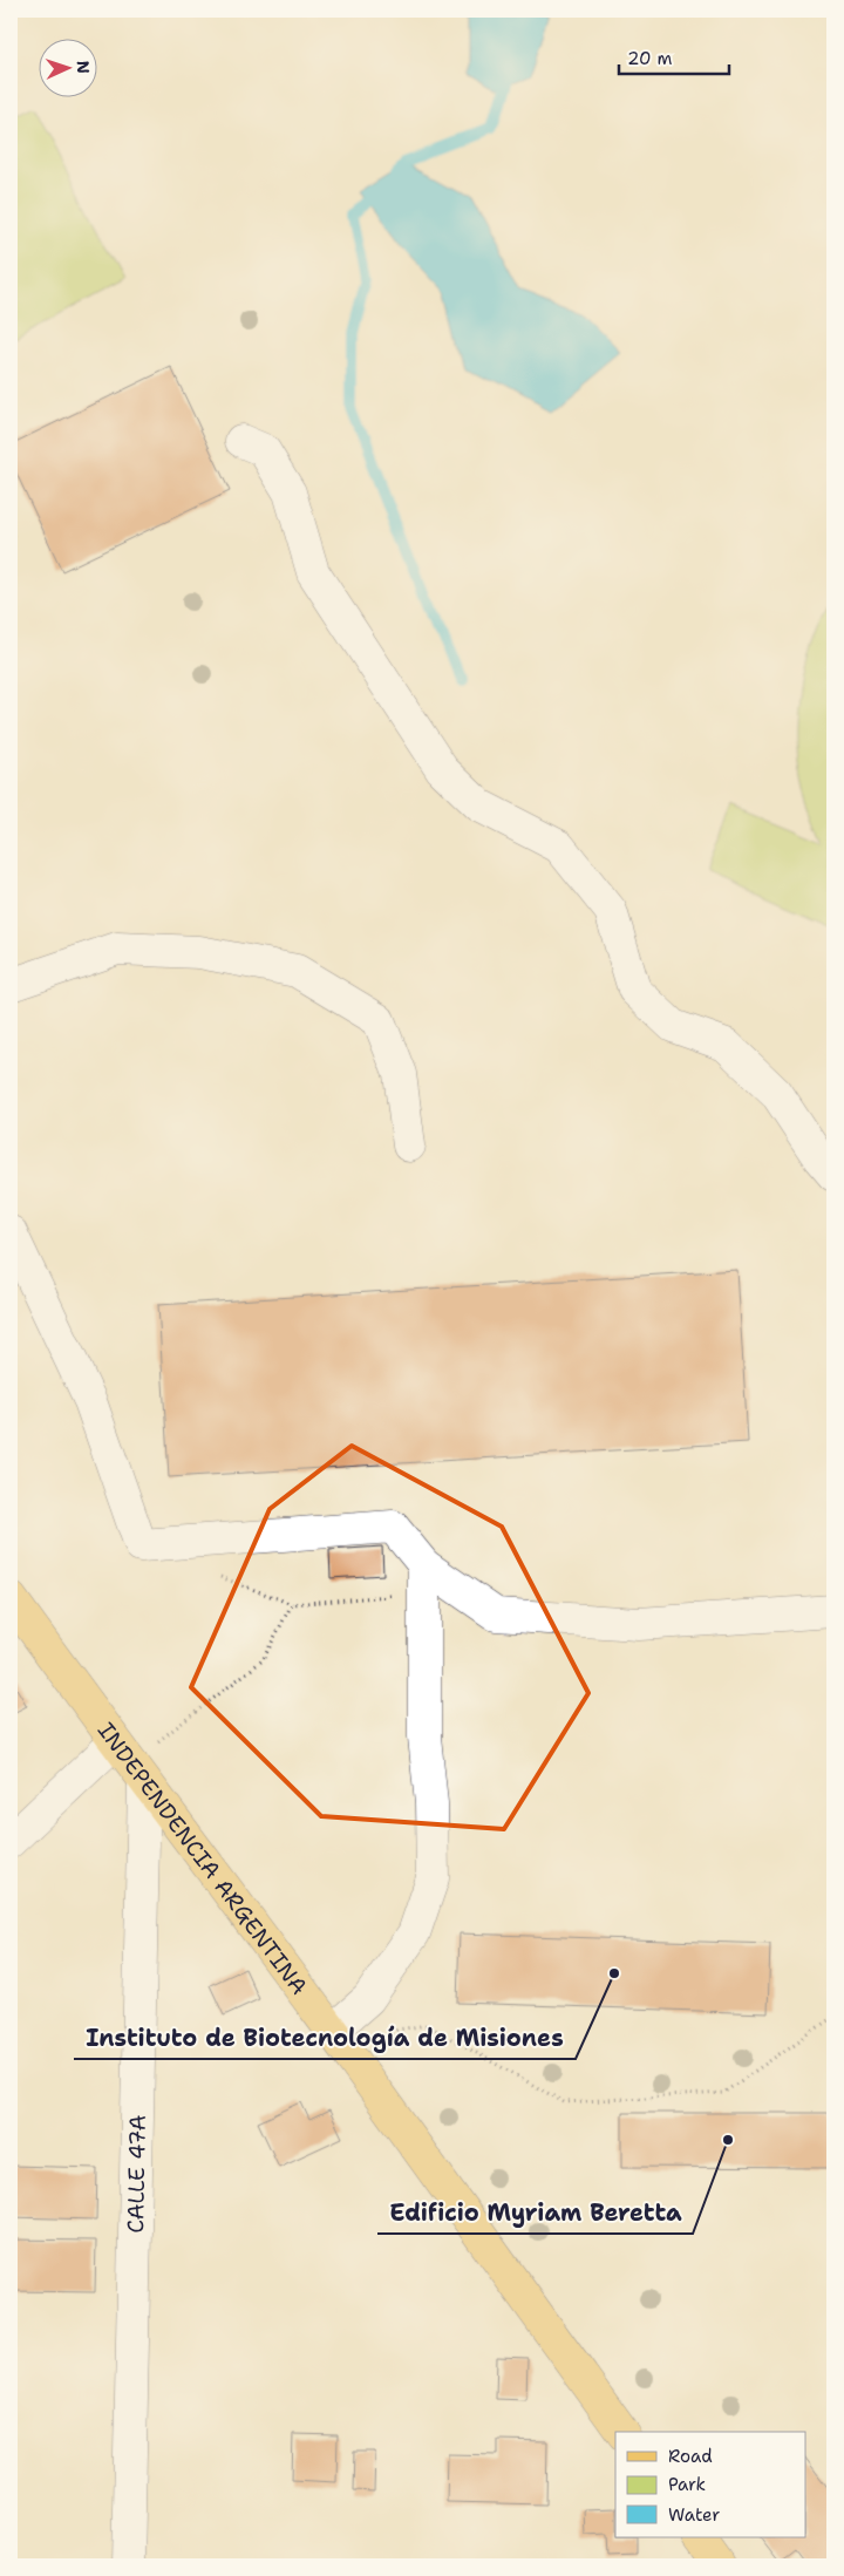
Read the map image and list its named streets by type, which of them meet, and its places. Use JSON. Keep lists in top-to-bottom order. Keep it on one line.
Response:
{"streets":{"main road":["INDEPENDENCIA ARGENTINA"],"street":["CALLE 47A"]},"crossings":[["INDEPENDENCIA ARGENTINA","CALLE 47A"]],"places":["Instituto de Biotecnología de Misiones","Edificio Myriam Beretta"],"legend":["Road","Park","Water"],"scale_bar":"20 m","north":"right"}
